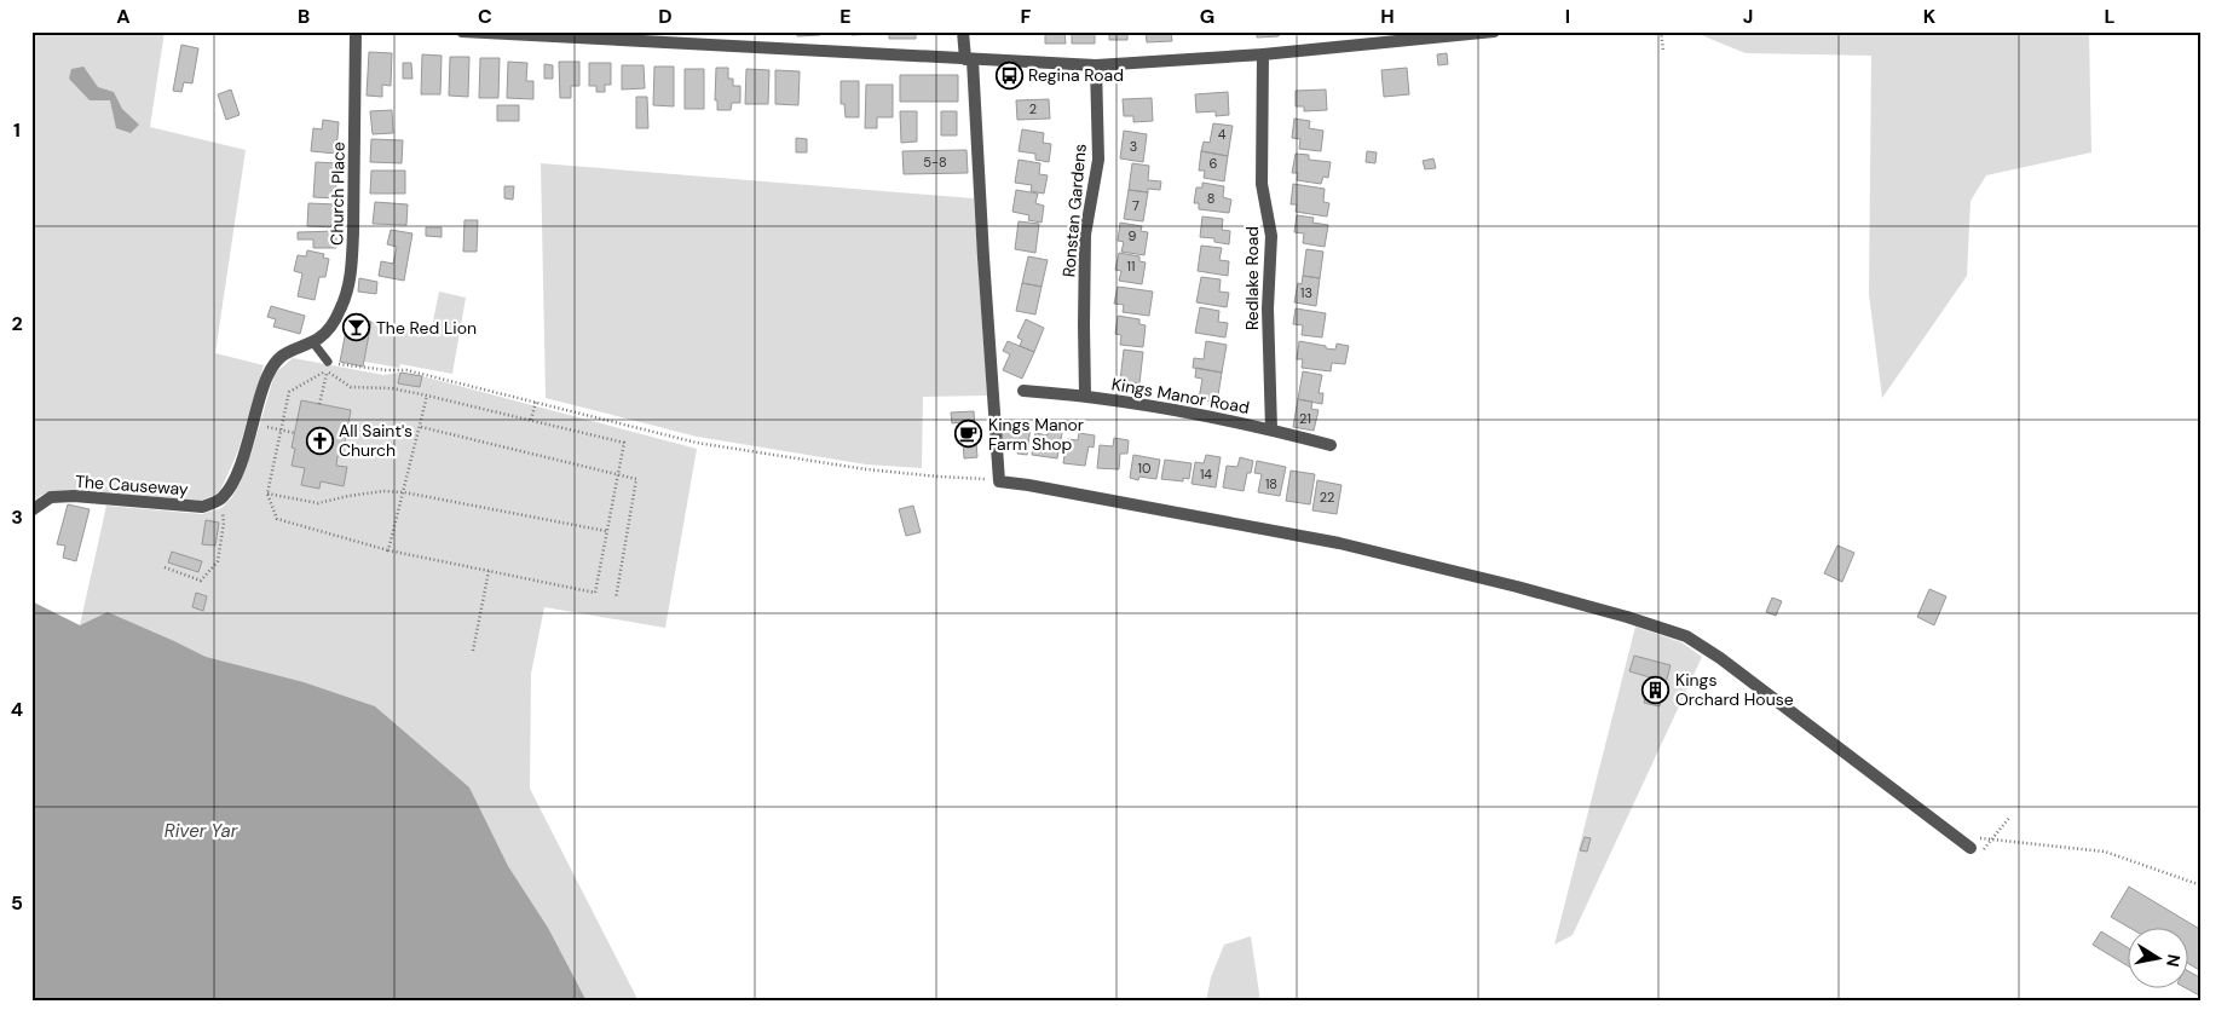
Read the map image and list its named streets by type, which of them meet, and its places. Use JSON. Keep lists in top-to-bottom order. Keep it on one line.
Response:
{"streets":{"street":["Church Place","Ronstan Gardens","Redlake Road","Kings Manor Road","The Causeway"]},"crossings":[["Ronstan Gardens","Kings Manor Road"],["Redlake Road","Kings Manor Road"]],"water":["River Yar"],"places":{"bus stop":["Regina Road"],"bar":["The Red Lion"],"cafe":["Kings Manor Farm Shop"],"church":["All Saint's Church"],"building":["Kings Orchard House"]},"house_numbers":["2","4","3","5-8","6","8","7","9","11","13","21","10","14","18","22"],"north":"right","grid":{"columns":["A","B","C","D","E","F","G","H","I","J","K","L"],"rows":["1","2","3","4","5"]}}
